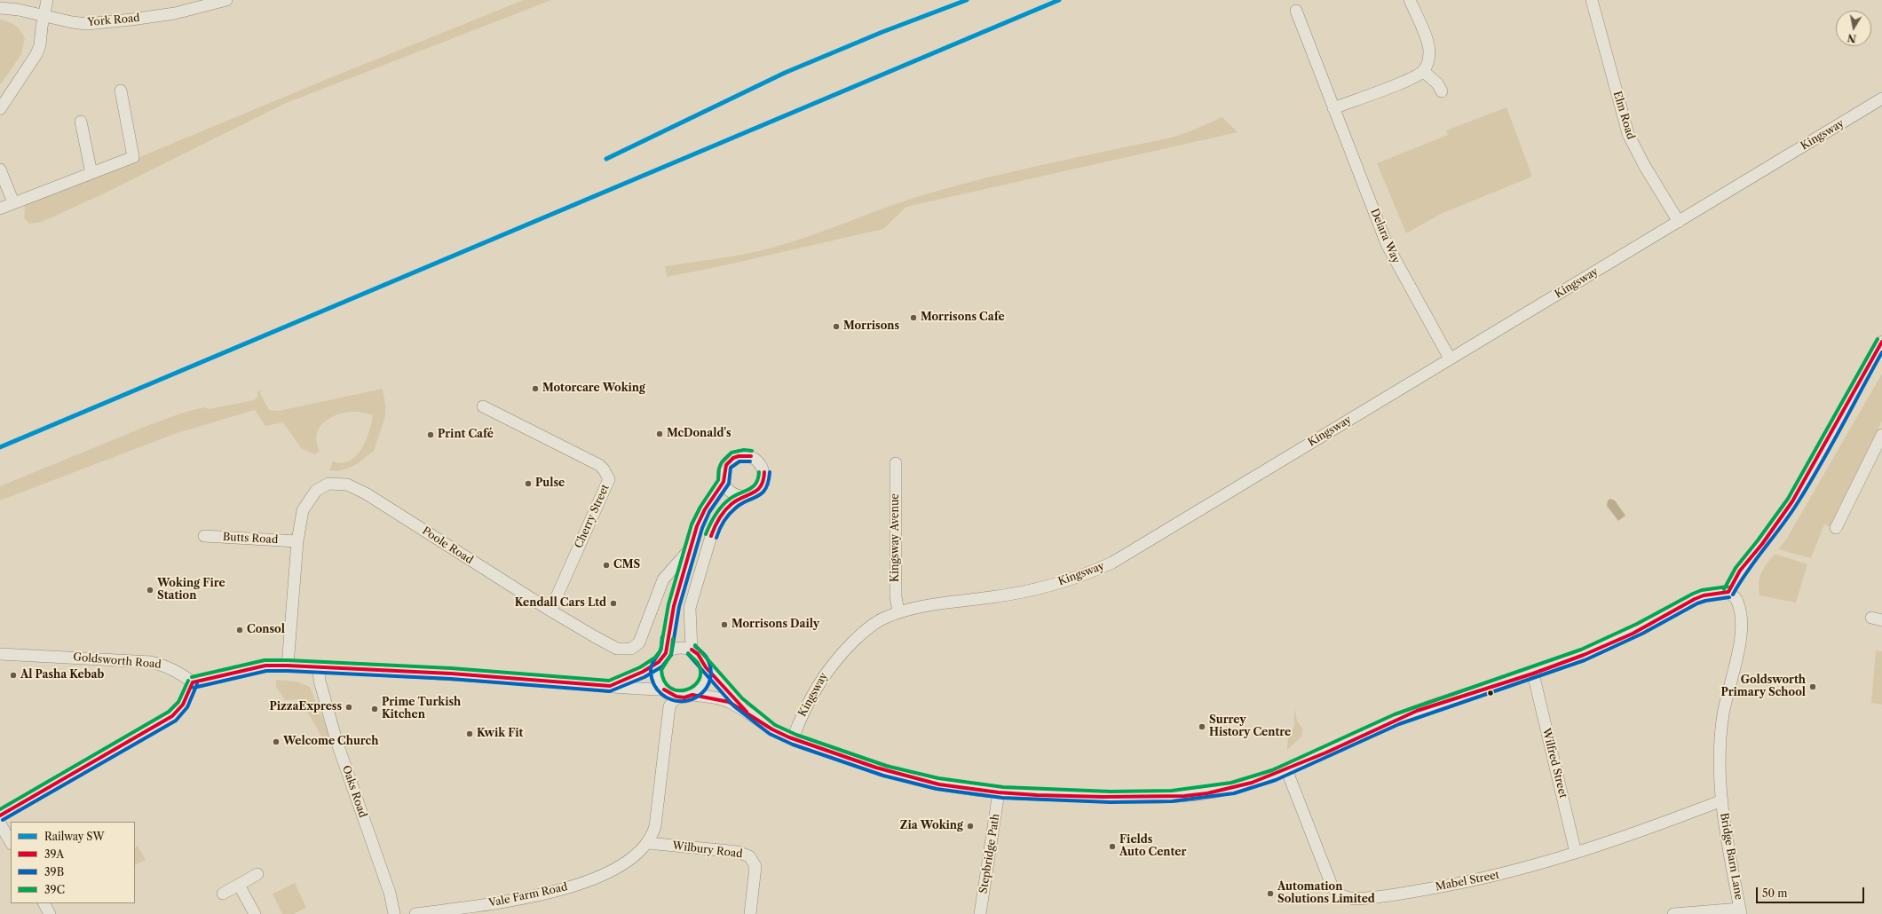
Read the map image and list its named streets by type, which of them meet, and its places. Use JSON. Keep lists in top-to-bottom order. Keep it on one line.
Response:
{"streets":{"street":["York Road","Elm Road","Kingsway","Delara Way","Cherry Street","Kingsway Avenue","Butts Road","Poole Road","Goldsworth Road","Wilfred Street","Oaks Road","Wilbury Road","Stepbridge Path","Bridge Barn Lane","Mabel Street","Vale Farm Road"]},"crossings":[["Elm Road","Kingsway"],["Kingsway","Delara Way"],["Kingsway","Kingsway Avenue"],["Cherry Street","Poole Road"],["Butts Road","Poole Road"],["Wilfred Street","Mabel Street"],["Wilbury Road","Vale Farm Road"],["Bridge Barn Lane","Mabel Street"]],"places":["Morrisons Cafe","Morrisons","Motorcare Woking","McDonald's","Print Café","Pulse","CMS","Woking Fire Station","Kendall Cars Ltd","Morrisons Daily","Consol","Al Pasha Kebab","Goldsworth Primary School","PizzaExpress","Prime Turkish Kitchen","Surrey History Centre","Kwik Fit","Welcome Church","Zia Woking","Fields Auto Center","Automation Solutions Limited"],"lines":["rail line SW","transit line 39C","transit line 39A","transit line 39B"],"legend":["Railway SW","39A","39B","39C"],"scale_bar":"50 m","north":"bottom"}
